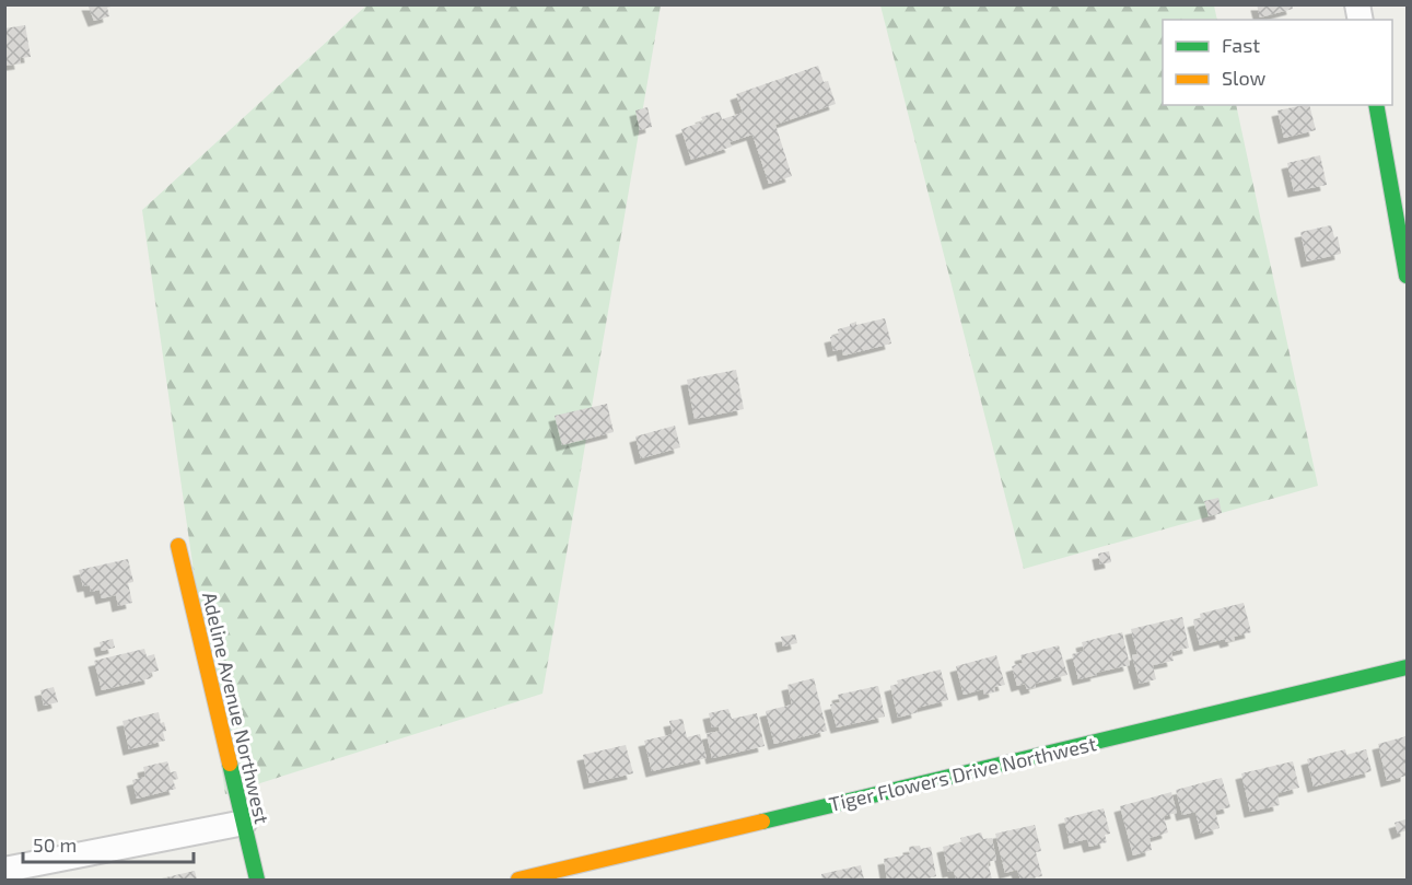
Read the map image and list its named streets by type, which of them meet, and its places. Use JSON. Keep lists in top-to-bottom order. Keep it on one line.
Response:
{"streets":{"street":["Adeline Avenue Northwest","Tiger Flowers Drive Northwest"]},"legend":["Fast","Slow"],"scale_bar":"50 m"}
